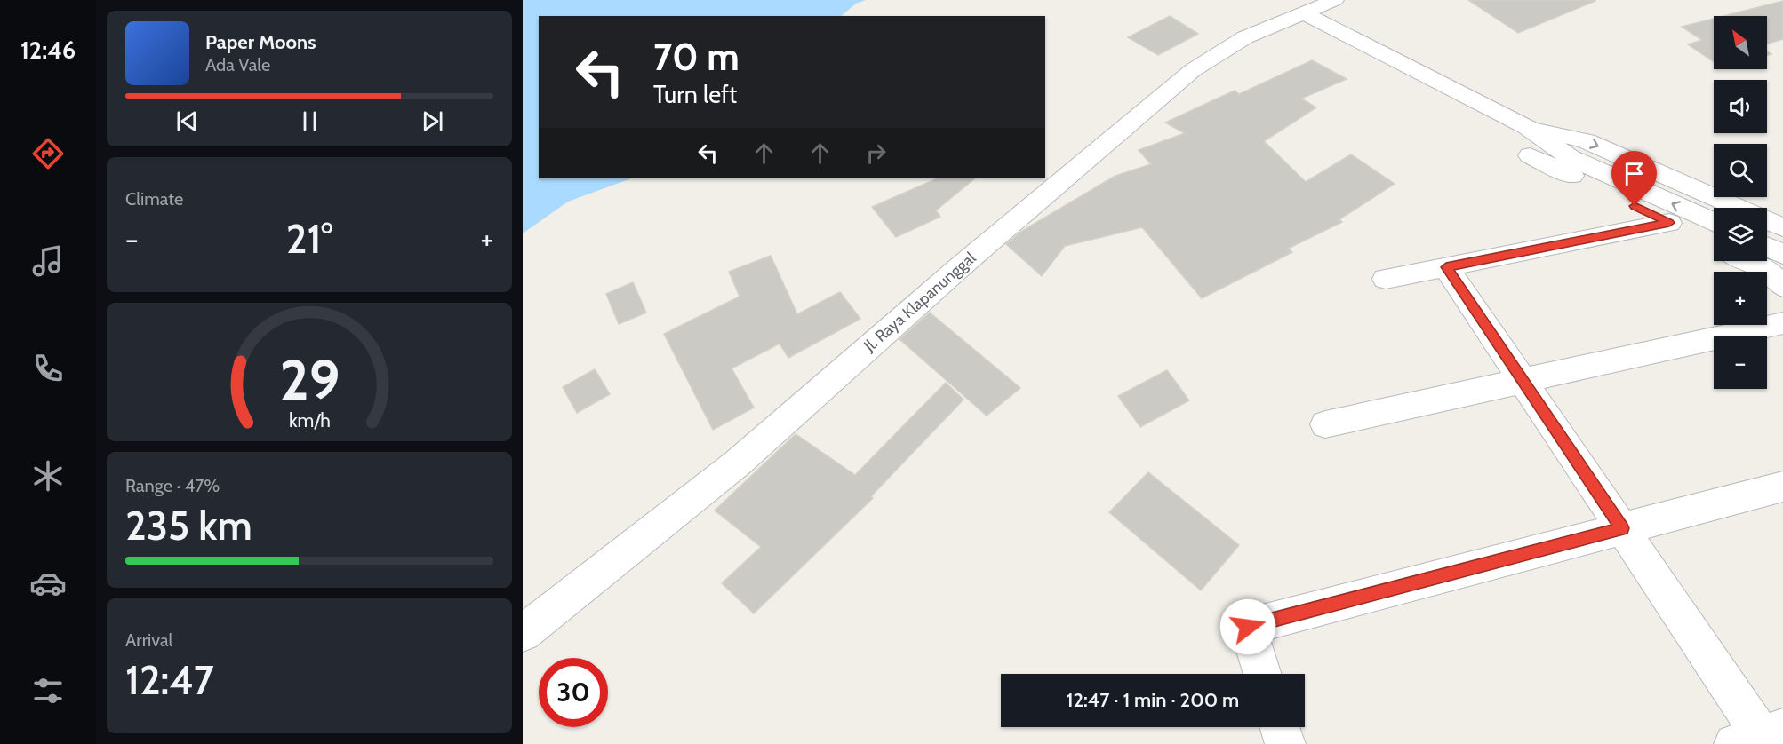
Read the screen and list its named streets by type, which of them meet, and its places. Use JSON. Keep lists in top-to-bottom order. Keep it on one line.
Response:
{"streets":{"street":["Jl. Raya Klapanunggal"]},"north":"top left","page":{"tabs":"12:46","map_buttons":["+","−"],"turn":["70 m","Turn left"],"song":["Paper Moons","Ada Vale"],"tile":["Climate",["Range · 47%","235 km"],["Arrival","12:47"]],"heat":["−","21°","+"],"limit":"30","trip":"12:47 · 1 min · 200 m","gauge":["29","km/h"]}}
